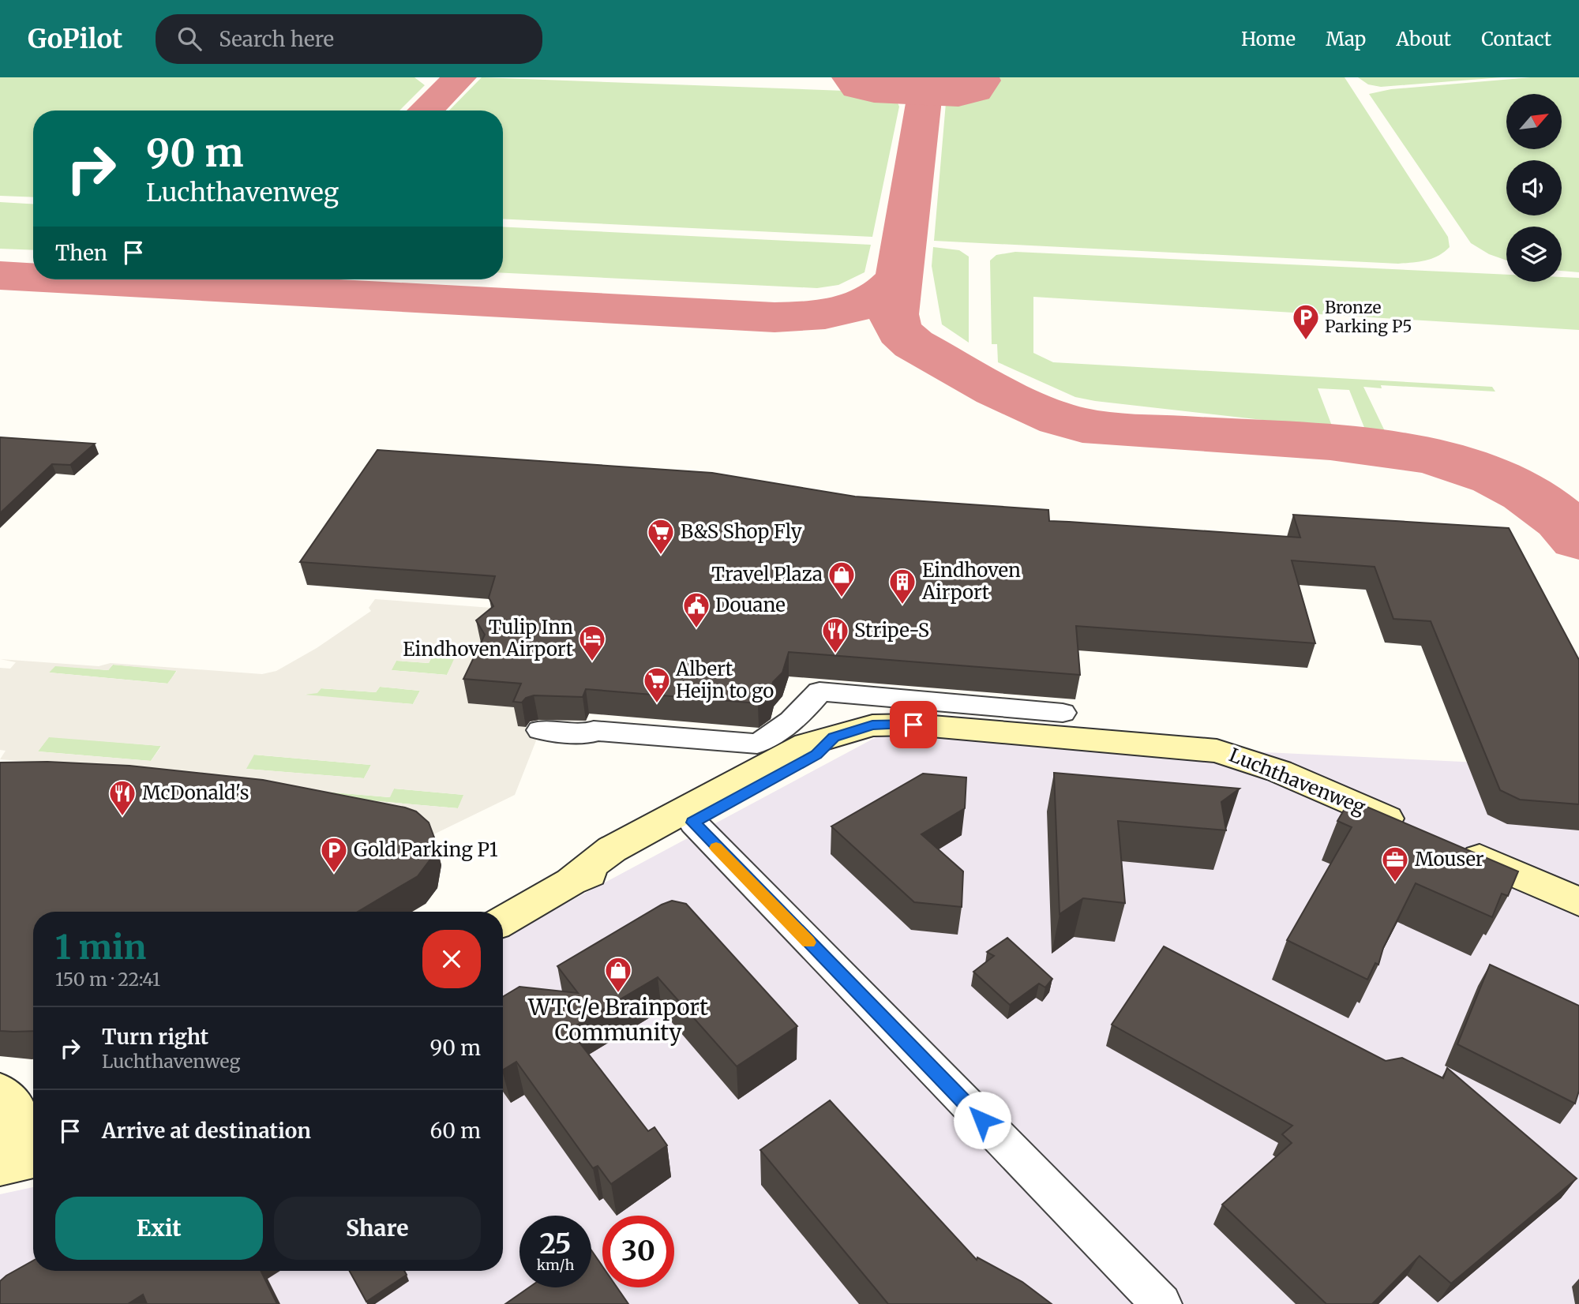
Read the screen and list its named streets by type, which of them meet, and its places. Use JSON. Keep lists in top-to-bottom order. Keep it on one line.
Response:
{"streets":{"street":["Luchthavenweg"]},"places":{"parking":["Bronze Parking P5","Gold Parking P1"],"supermarket":["B&S Shop Fly","Albert Heijn to go"],"shop":["Travel Plaza","WTC/e Brainport Community"],"building":["Eindhoven Airport"],"public building":["Douane"],"restaurant":["Stripe-S","McDonald's"],"hotel":["Tulip Inn Eindhoven Airport"],"office":["Mouser"]},"north":"top right","page":{"header":"GoPilot","search":"Search here","nav":["Home","Map","About","Contact"],"turn":["90 m","Luchthavenweg"],"then":"Then","heading":["1 min","150 m · 22:41"],"list":[{"name":"Turn right","note":"Luchthavenweg","value":"90 m"},{"name":"Arrive at destination","value":"60 m"}],"buttons":["Exit","Share"],"speed":"25 km/h","limit":"30"}}
